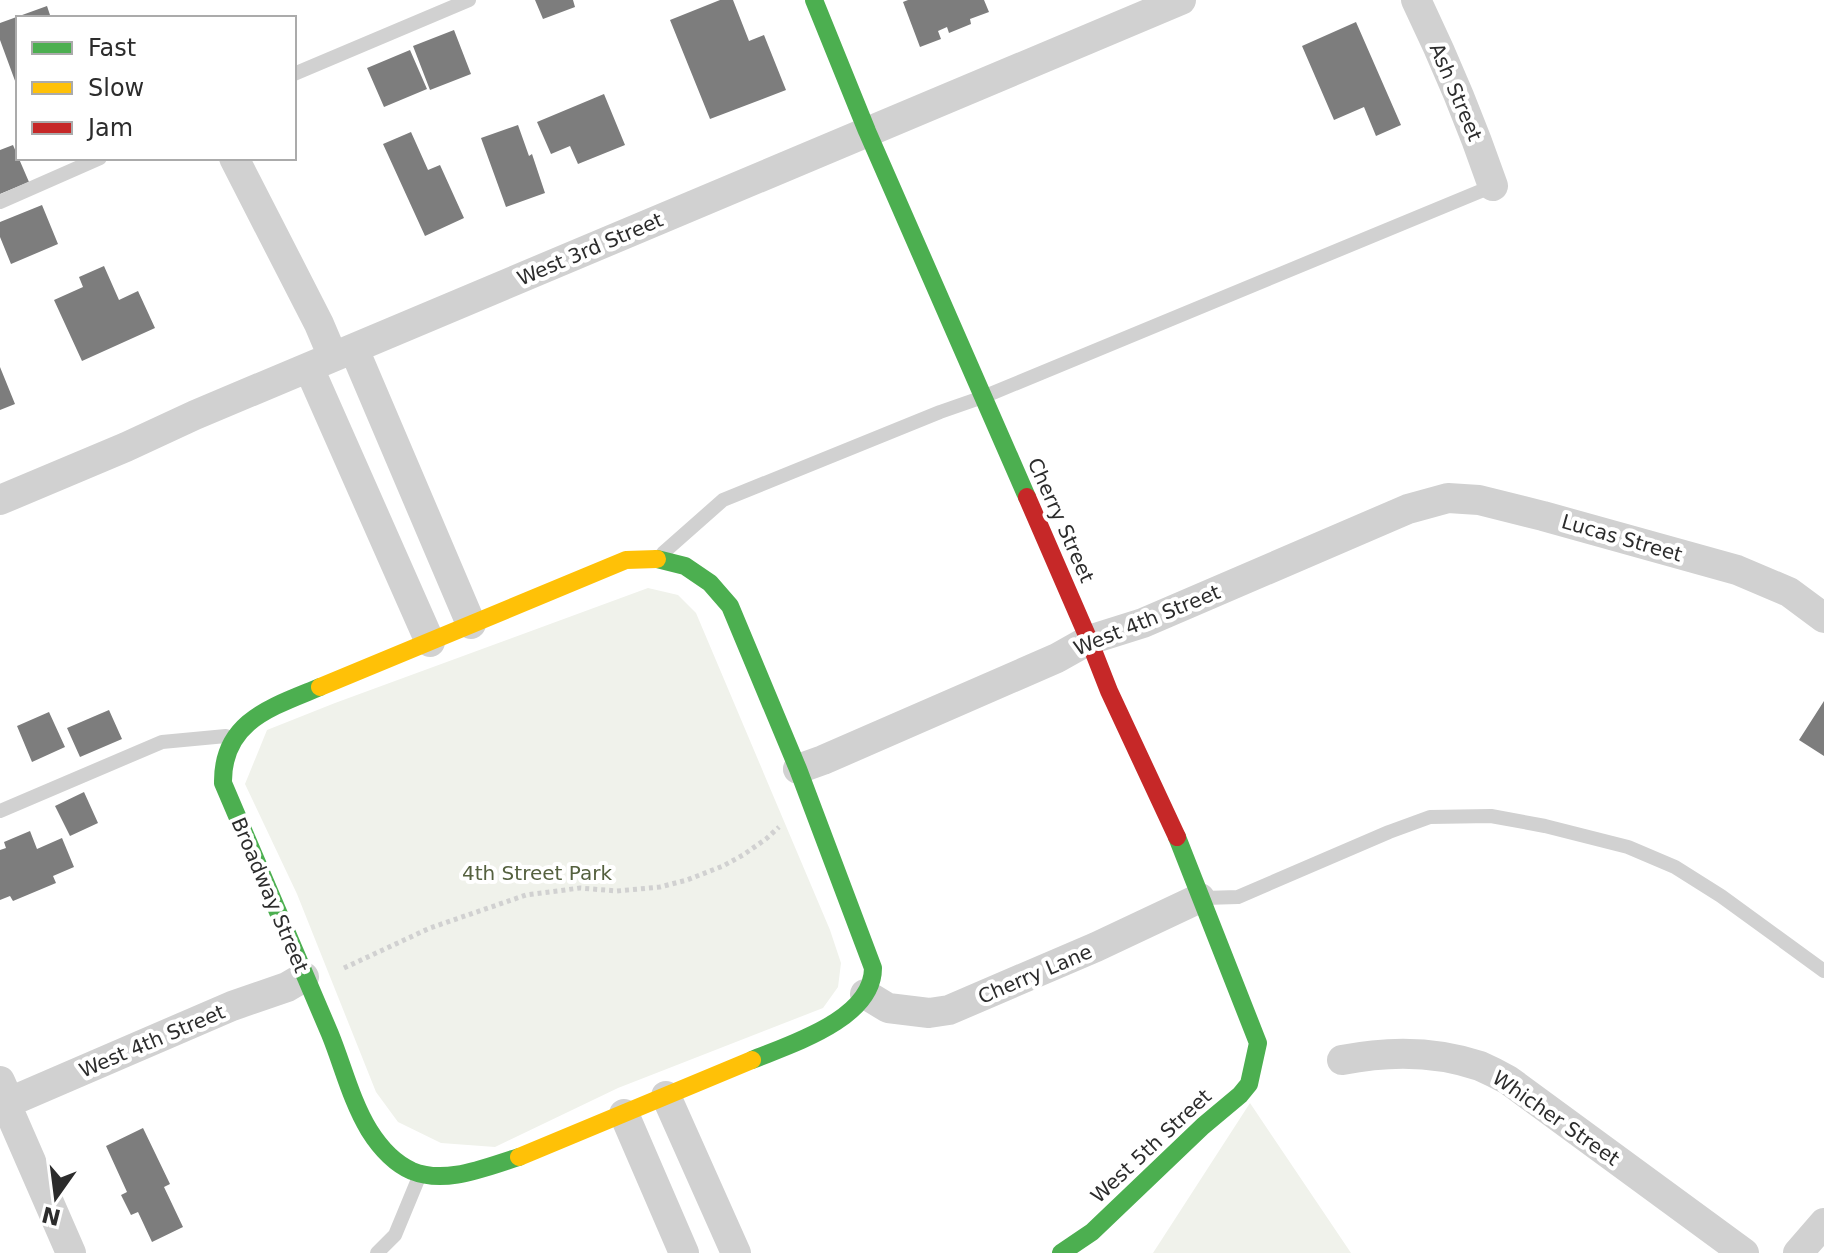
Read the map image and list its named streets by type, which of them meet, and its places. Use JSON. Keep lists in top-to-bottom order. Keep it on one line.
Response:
{"streets":{"street":["Ash Street","West 3rd Street","Cherry Street","Lucas Street","West 4th Street","Broadway Street","Cherry Lane","Whicher Street","West 5th Street"]},"crossings":[["West 3rd Street","Cherry Street"],["Cherry Street","West 4th Street"],["Cherry Street","Cherry Lane"],["Cherry Street","West 5th Street"],["Lucas Street","West 4th Street"],["West 4th Street","Broadway Street"]],"parks":["4th Street Park"],"legend":["Fast","Slow","Jam"],"north":"bottom"}
